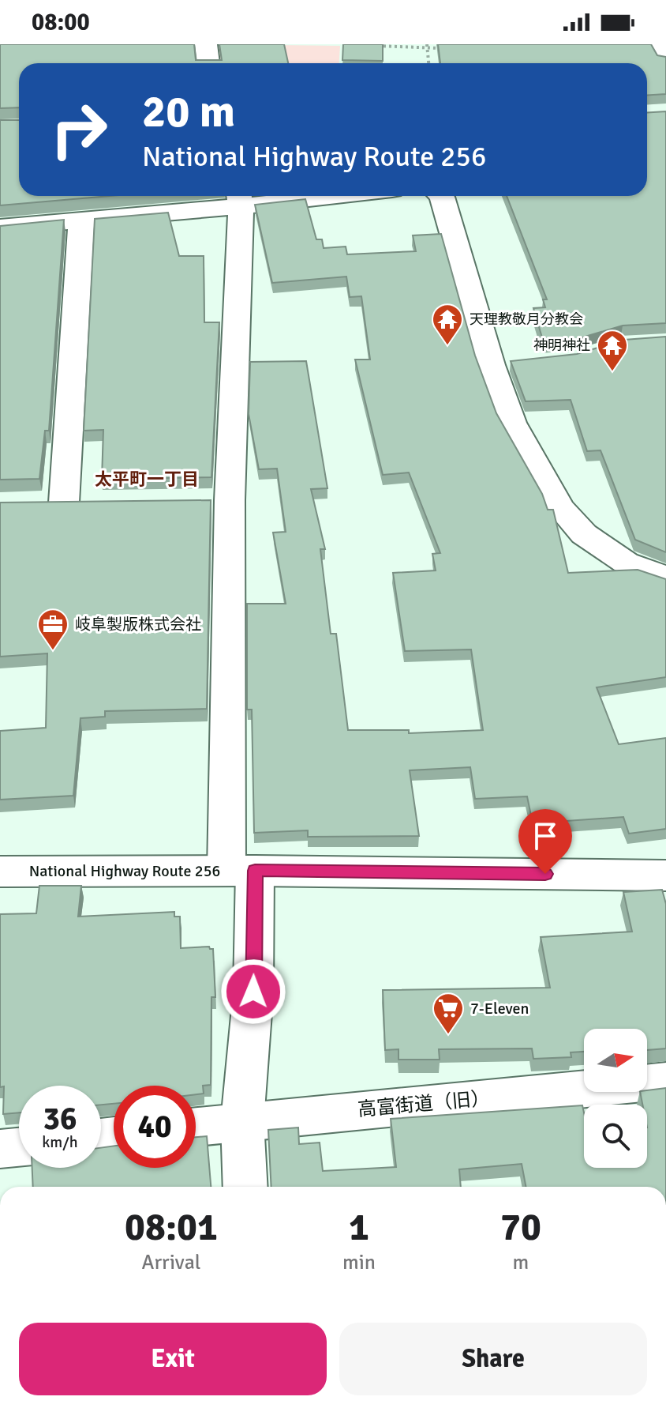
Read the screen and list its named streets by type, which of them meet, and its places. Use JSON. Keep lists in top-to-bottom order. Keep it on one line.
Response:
{"streets":{"main road":["National Highway Route 256","高富街道（旧）"]},"districts":["太平町一丁目"],"places":{"temple":["天理教敬月分教会","神明神社"],"office":["岐阜製版株式会社"],"supermarket":["7-Eleven"]},"north":"right","page":{"status":"08:00","turn":["20 m","National Highway Route 256"],"speed":"36 km/h","limit":"40","eta":["08:01","Arrival","1","min","70","m"],"buttons":["Exit","Share"]}}
